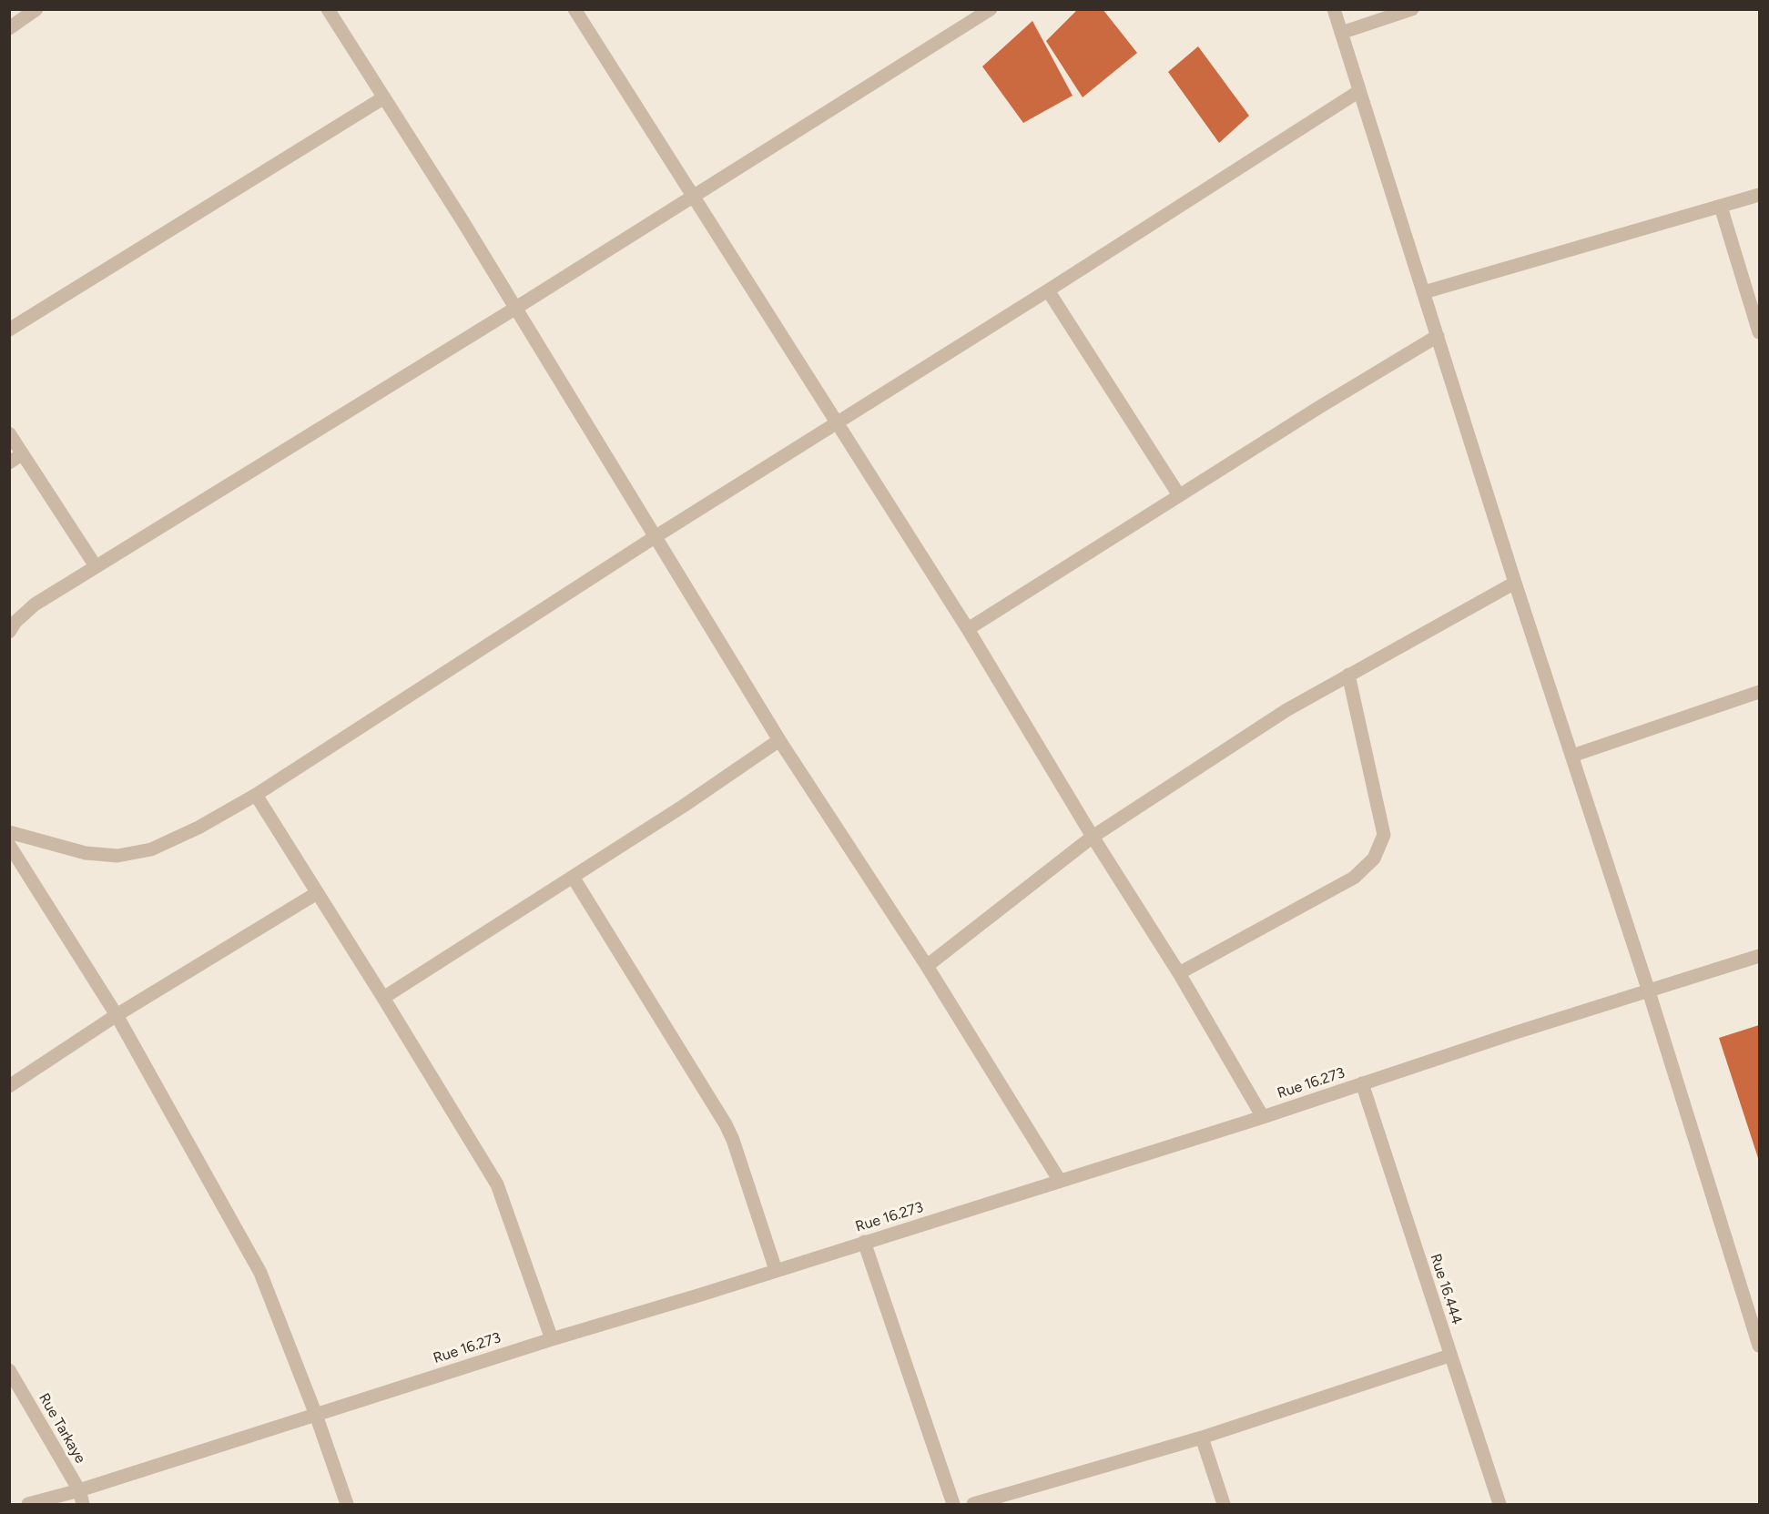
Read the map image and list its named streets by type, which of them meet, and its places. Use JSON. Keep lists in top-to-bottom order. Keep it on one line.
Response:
{"streets":{"street":["Rue 16.273","Rue 16.444","Rue Tarkaye"]},"crossings":[["Rue 16.273","Rue 16.444"],["Rue 16.273","Rue Tarkaye"]]}
